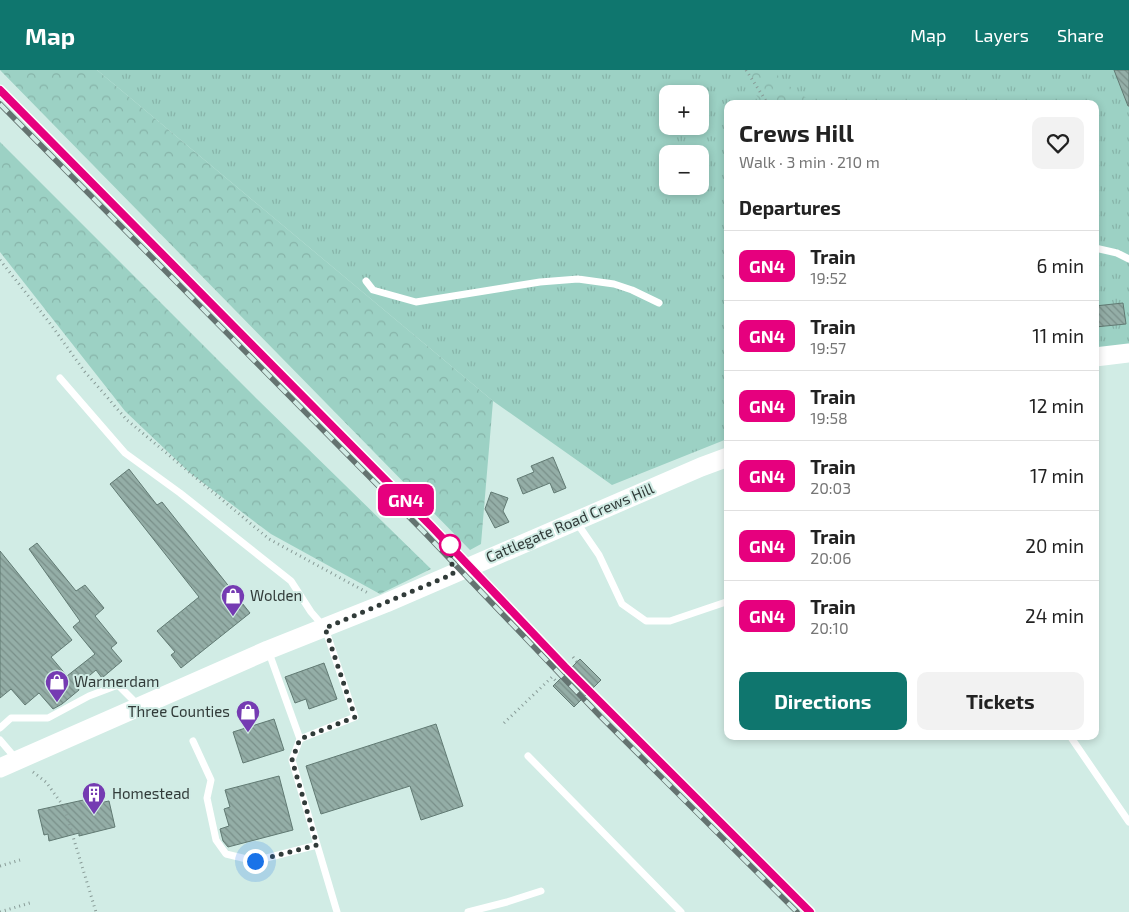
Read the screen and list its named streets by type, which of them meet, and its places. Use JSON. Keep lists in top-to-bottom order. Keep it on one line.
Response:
{"streets":{"street":["Cattlegate Road Crews Hill"]},"places":{"shop":["Wolden","Warmerdam","Three Counties"],"building":["Homestead"]},"page":{"header":"Map","nav":["Map","Layers","Share"],"on_map":"GN4","map_buttons":["+","−"],"heading":[["Crews Hill","Walk · 3 min · 210 m"],"Departures"],"list":[{"mark":"GN4","name":"Train","note":"19:52","value":"6 min"},{"mark":"GN4","name":"Train","note":"19:57","value":"11 min"},{"mark":"GN4","name":"Train","note":"19:58","value":"12 min"},{"mark":"GN4","name":"Train","note":"20:03","value":"17 min"},{"mark":"GN4","name":"Train","note":"20:06","value":"20 min"},{"mark":"GN4","name":"Train","note":"20:10","value":"24 min"}],"buttons":["Directions","Tickets"]}}
